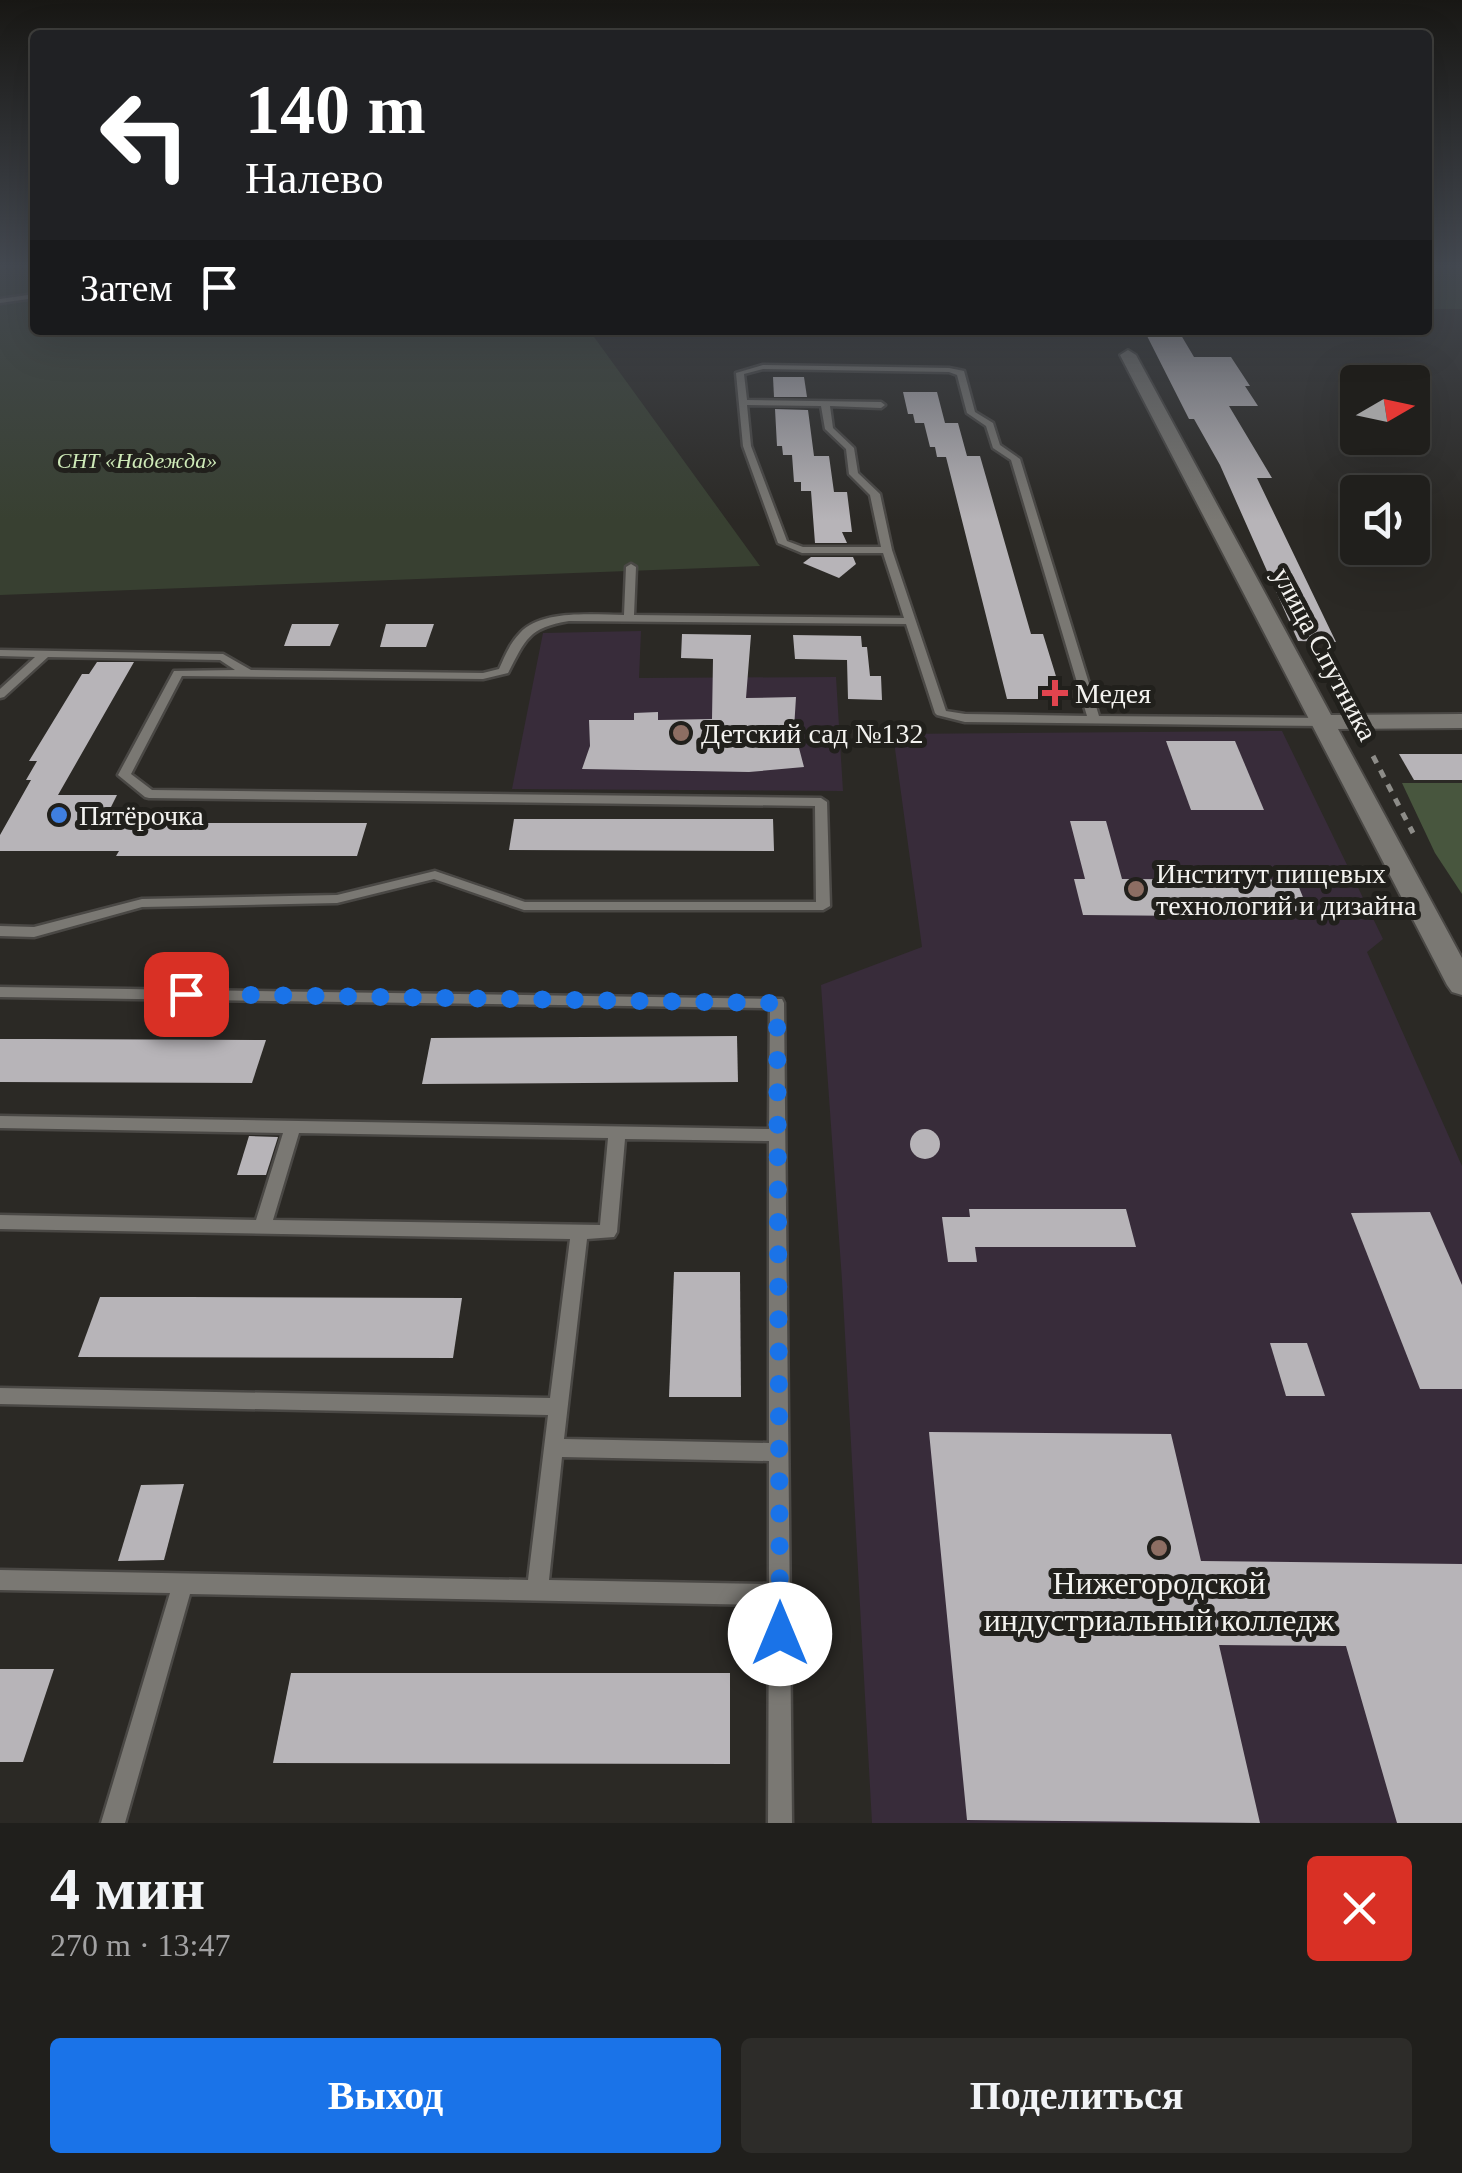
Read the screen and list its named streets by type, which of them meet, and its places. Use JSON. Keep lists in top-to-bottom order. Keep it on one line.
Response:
{"streets":{"street":["улица Спутника"]},"parks":["СНТ «Надежда»"],"places":{"health":["Медея"],"other":["Детский сад №132","Пятёрочка","Институт пищевых технологий и дизайна","Нижегородской индустриальный колледж"]},"north":"right","page":{"turn":["140 m","Налево"],"then":"Затем","heading":["4 мин","270 m · 13:47"],"buttons":["Выход","Поделиться"]}}
